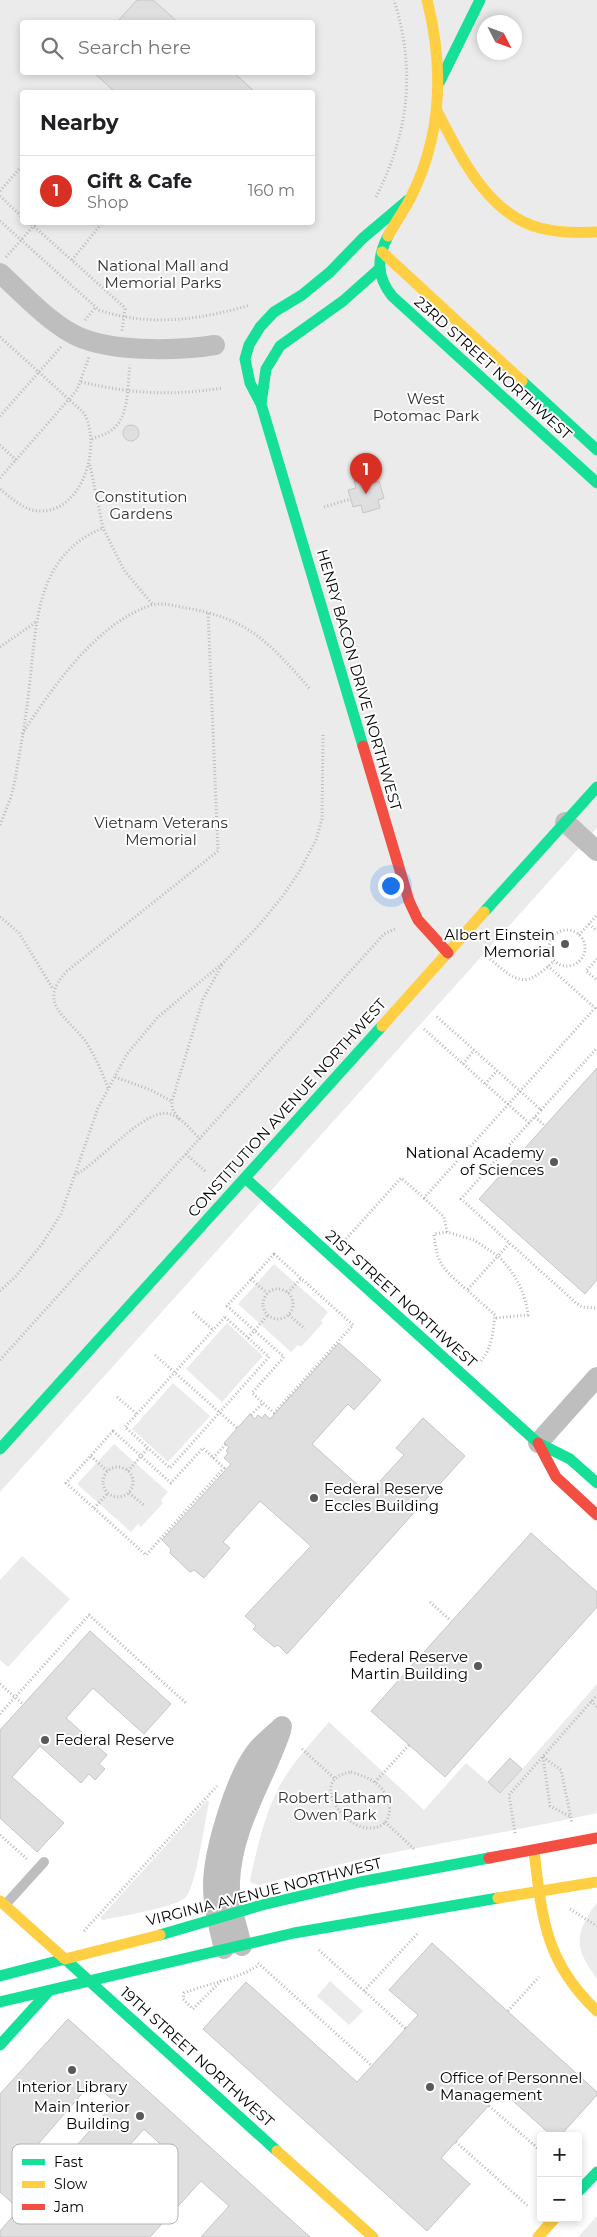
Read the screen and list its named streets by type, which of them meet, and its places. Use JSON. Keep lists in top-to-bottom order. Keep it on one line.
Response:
{"streets":{"main road":["23RD STREET NORTHWEST","HENRY BACON DRIVE NORTHWEST","CONSTITUTION AVENUE NORTHWEST","21ST STREET NORTHWEST","VIRGINIA AVENUE NORTHWEST","19TH STREET NORTHWEST"]},"crossings":[["HENRY BACON DRIVE NORTHWEST","CONSTITUTION AVENUE NORTHWEST"],["CONSTITUTION AVENUE NORTHWEST","21ST STREET NORTHWEST"],["VIRGINIA AVENUE NORTHWEST","19TH STREET NORTHWEST"]],"parks":["National Mall and Memorial Parks","West Potomac Park","Constitution Gardens","Vietnam Veterans Memorial","Robert Latham Owen Park"],"places":["Albert Einstein Memorial","National Academy of Sciences","Federal Reserve Eccles Building","Federal Reserve Martin Building","Federal Reserve","Interior Library","Office of Personnel Management","Main Interior Building"],"legend":["Fast","Slow","Jam"],"north":"bottom right","page":{"search":"Search here","heading":"Nearby","list":[{"mark":"1","name":"Gift & Cafe","note":"Shop","value":"160 m"}],"pins":"1","map_buttons":["+","−"]}}
